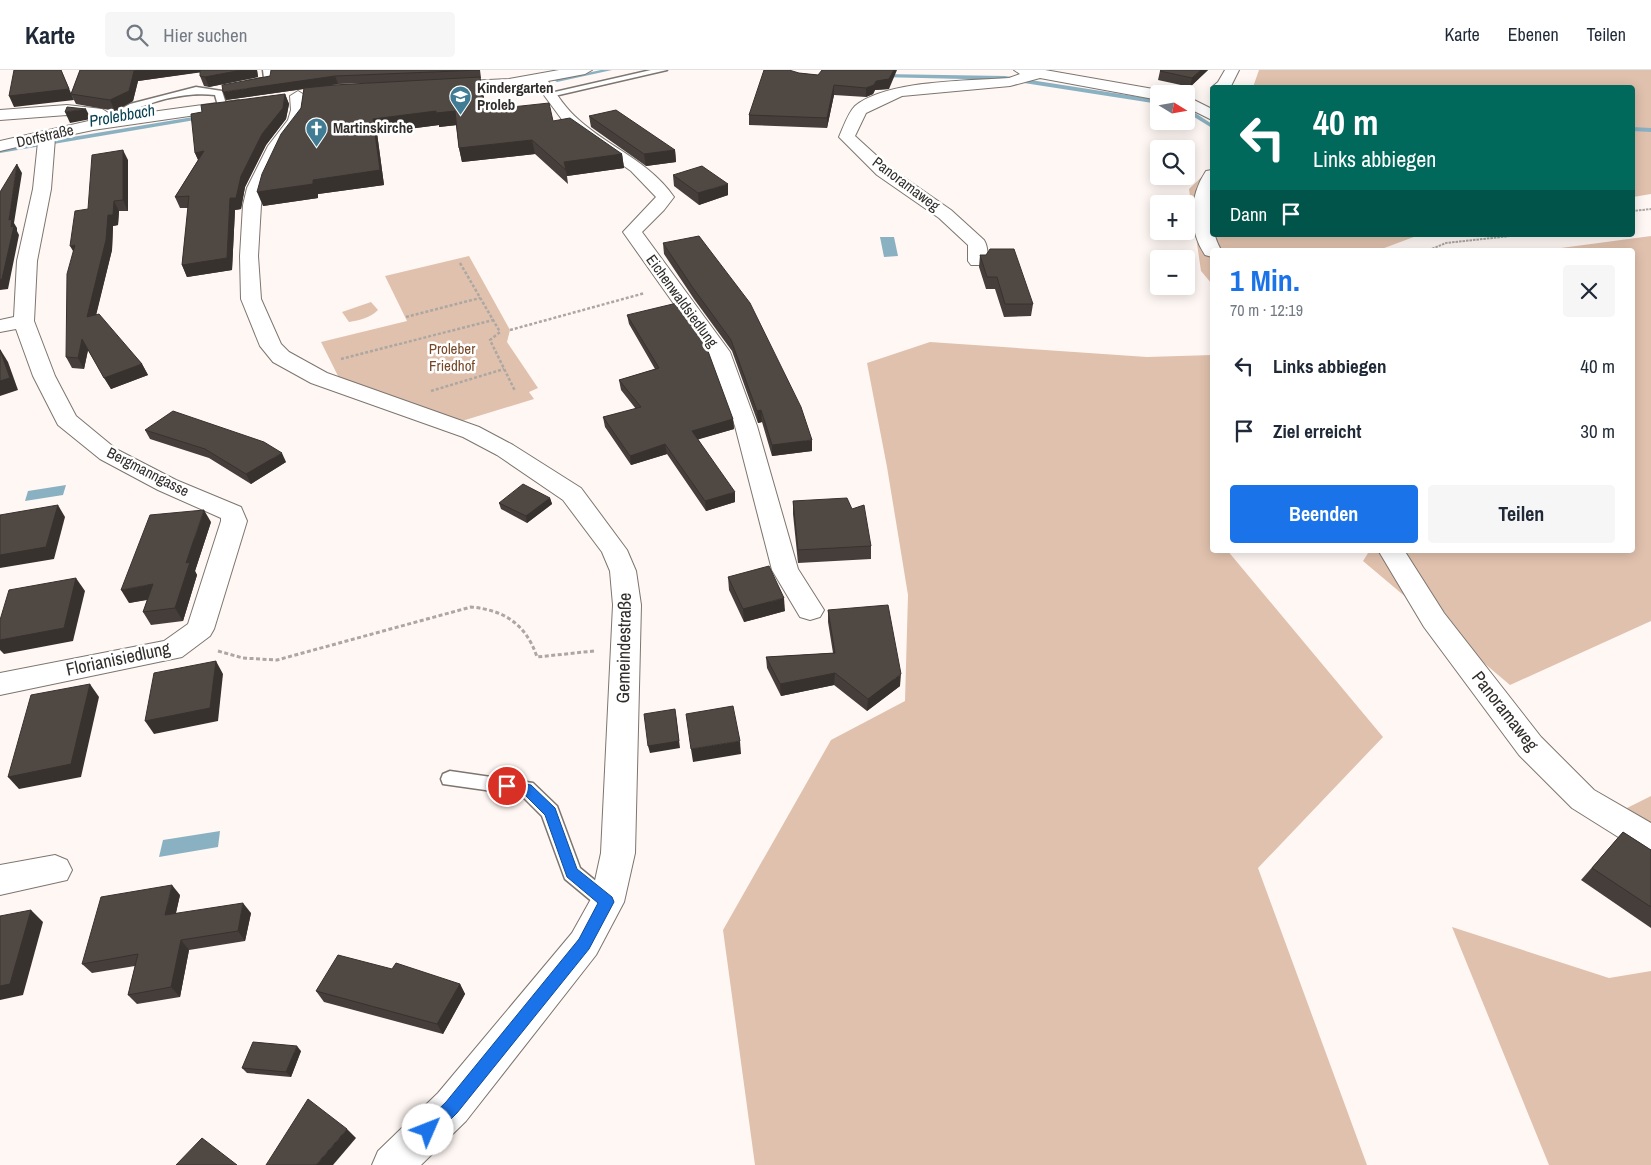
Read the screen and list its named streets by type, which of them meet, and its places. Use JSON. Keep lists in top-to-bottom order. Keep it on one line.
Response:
{"streets":{"street":["Dorfstraße","Panoramaweg","Eichenwaldsiedlung","Bergmanngasse","Gemeindestraße","Florianisiedlung"]},"crossings":[["Dorfstraße","Bergmanngasse"],["Bergmanngasse","Florianisiedlung"]],"water":["Prolebbach"],"parks":["Proleber Friedhof"],"places":{"school or university":["Kindergarten Proleb"],"church":["Martinskirche"]},"north":"right","page":{"header":"Karte","search":"Hier suchen","nav":["Karte","Ebenen","Teilen"],"map_buttons":["+","−"],"turn":["40 m","Links abbiegen"],"then":"Dann","heading":["1 Min.","70 m · 12:19"],"list":[{"name":"Links abbiegen","value":"40 m"},{"name":"Ziel erreicht","value":"30 m"}],"buttons":["Beenden","Teilen"]}}
